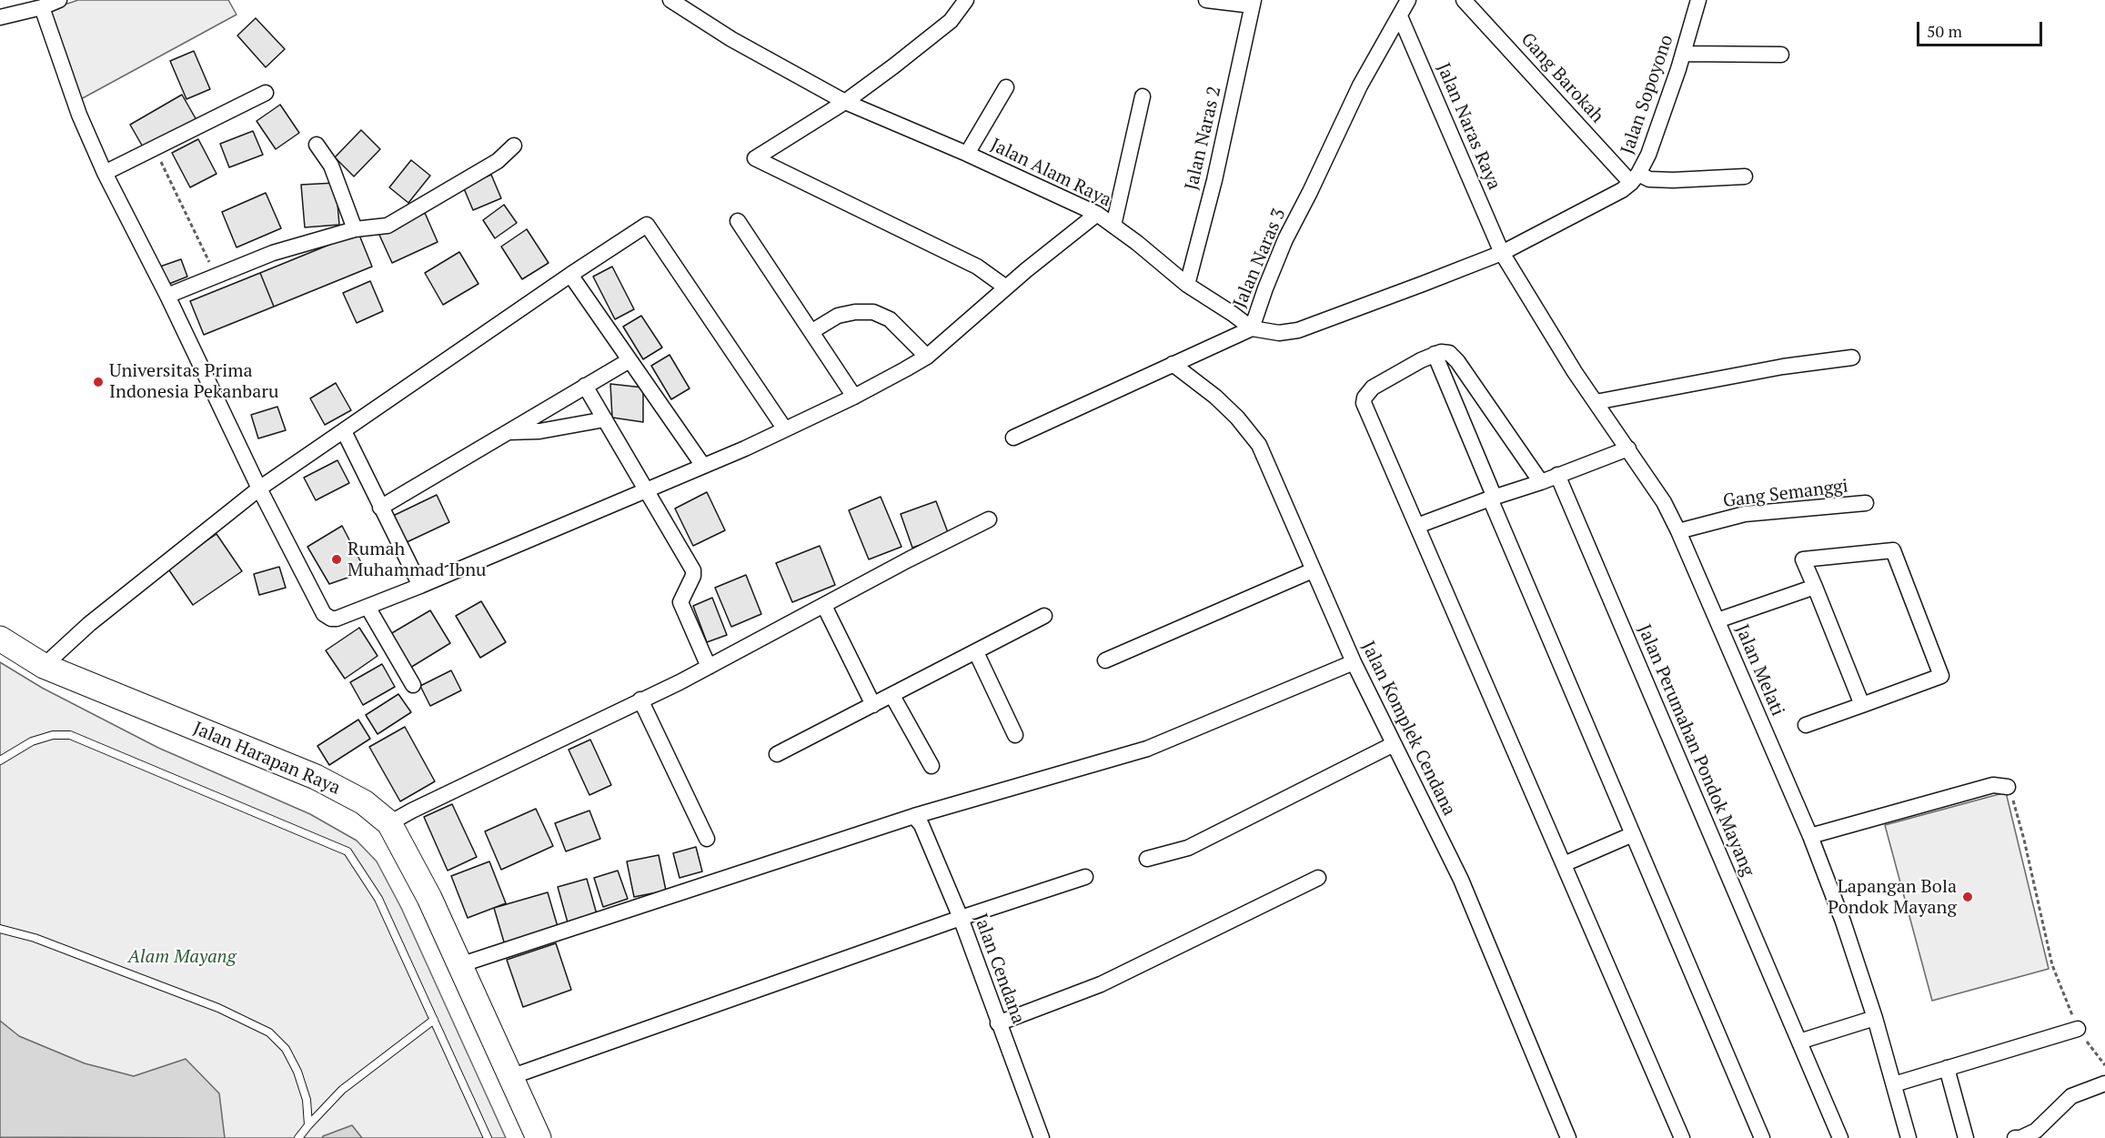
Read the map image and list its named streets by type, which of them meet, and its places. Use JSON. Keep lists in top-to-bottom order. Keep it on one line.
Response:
{"streets":{"main road":["Jalan Harapan Raya"],"street":["Gang Barokah","Jalan Sopoyono","Jalan Naras Raya","Jalan Naras 2","Jalan Alam Raya","Jalan Naras 3","Gang Semanggi","Jalan Melati","Jalan Komplek Cendana","Jalan Perumahan Pondok Mayang","Jalan Cendana"]},"crossings":[["Gang Barokah","Jalan Sopoyono"],["Jalan Sopoyono","Jalan Naras Raya"],["Jalan Sopoyono","Jalan Alam Raya"],["Jalan Sopoyono","Jalan Melati"],["Jalan Naras Raya","Jalan Alam Raya"],["Jalan Naras Raya","Jalan Naras 3"],["Jalan Naras Raya","Jalan Melati"],["Jalan Naras 2","Jalan Alam Raya"],["Jalan Alam Raya","Jalan Naras 3"],["Jalan Alam Raya","Jalan Melati"],["Jalan Naras 3","Jalan Komplek Cendana"],["Gang Semanggi","Jalan Melati"]],"parks":["Alam Mayang"],"places":["Universitas Prima Indonesia Pekanbaru","Rumah Muhammad Ibnu","Lapangan Bola Pondok Mayang"],"scale_bar":"50 m"}
